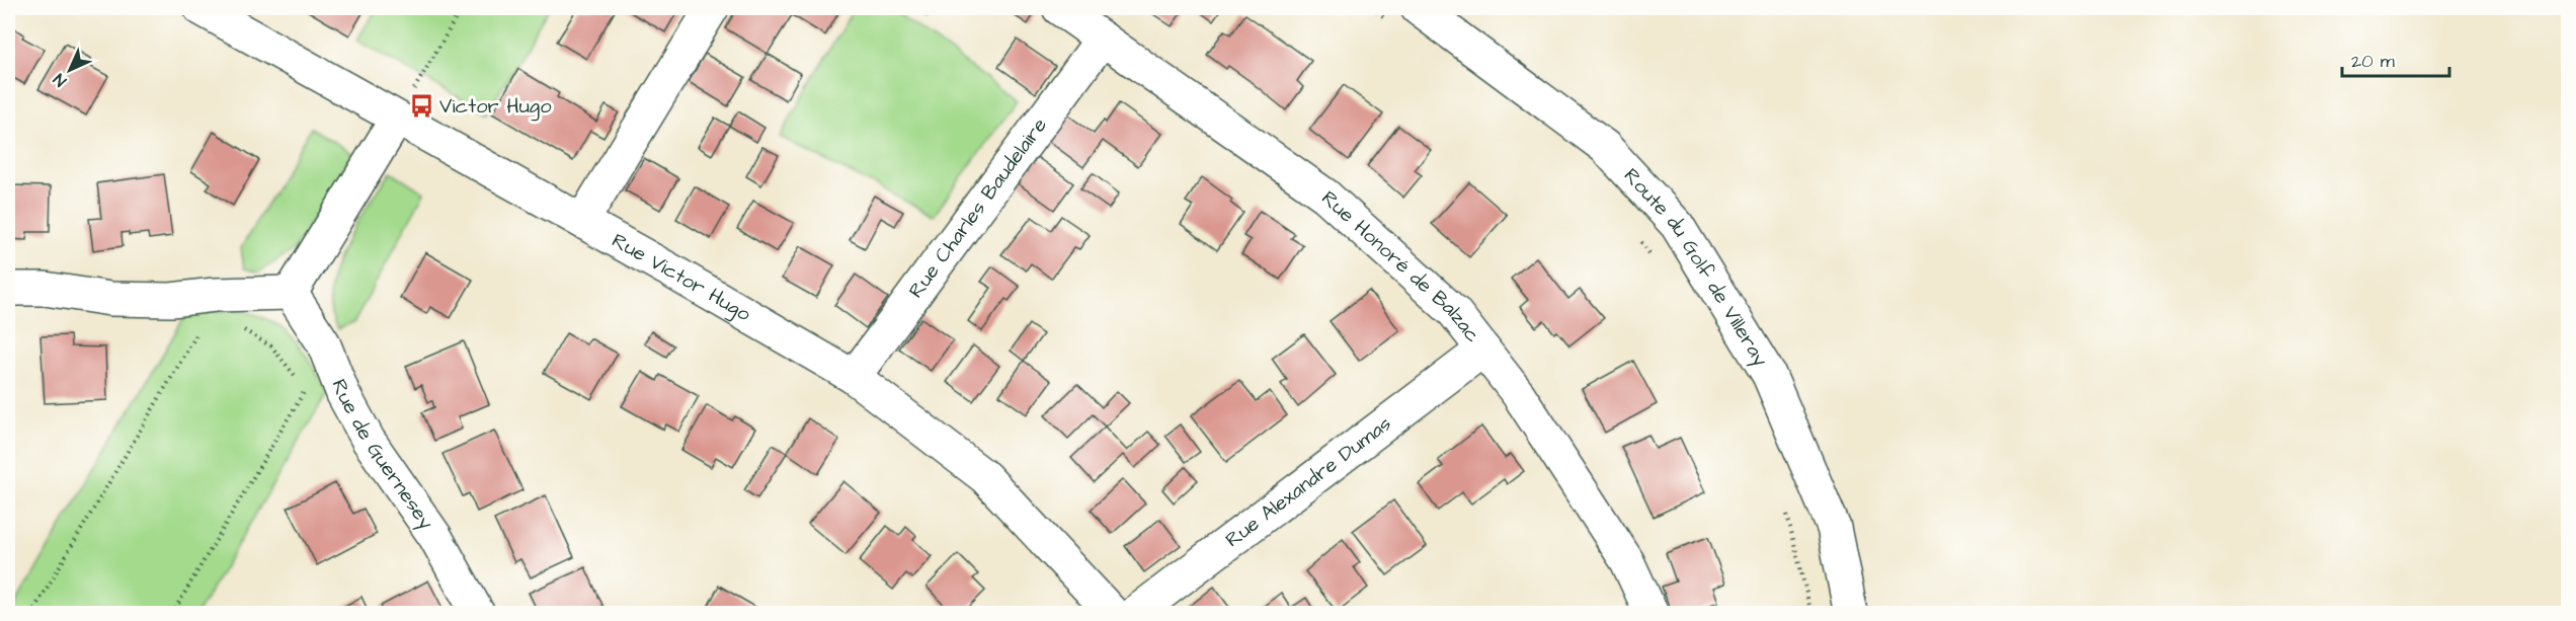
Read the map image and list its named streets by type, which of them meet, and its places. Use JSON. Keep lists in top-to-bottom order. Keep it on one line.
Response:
{"streets":{"street":["Rue Charles Baudelaire","Rue Honoré de Balzac","Route du Golf de Villeray","Rue Victor Hugo","Rue de Guernesey","Rue Alexandre Dumas"]},"crossings":[["Rue Charles Baudelaire","Rue Honoré de Balzac"],["Rue Charles Baudelaire","Rue Victor Hugo"],["Rue Honoré de Balzac","Rue Alexandre Dumas"]],"places":{"bus stop":["Victor Hugo"]},"scale_bar":"20 m","north":"bottom left"}
